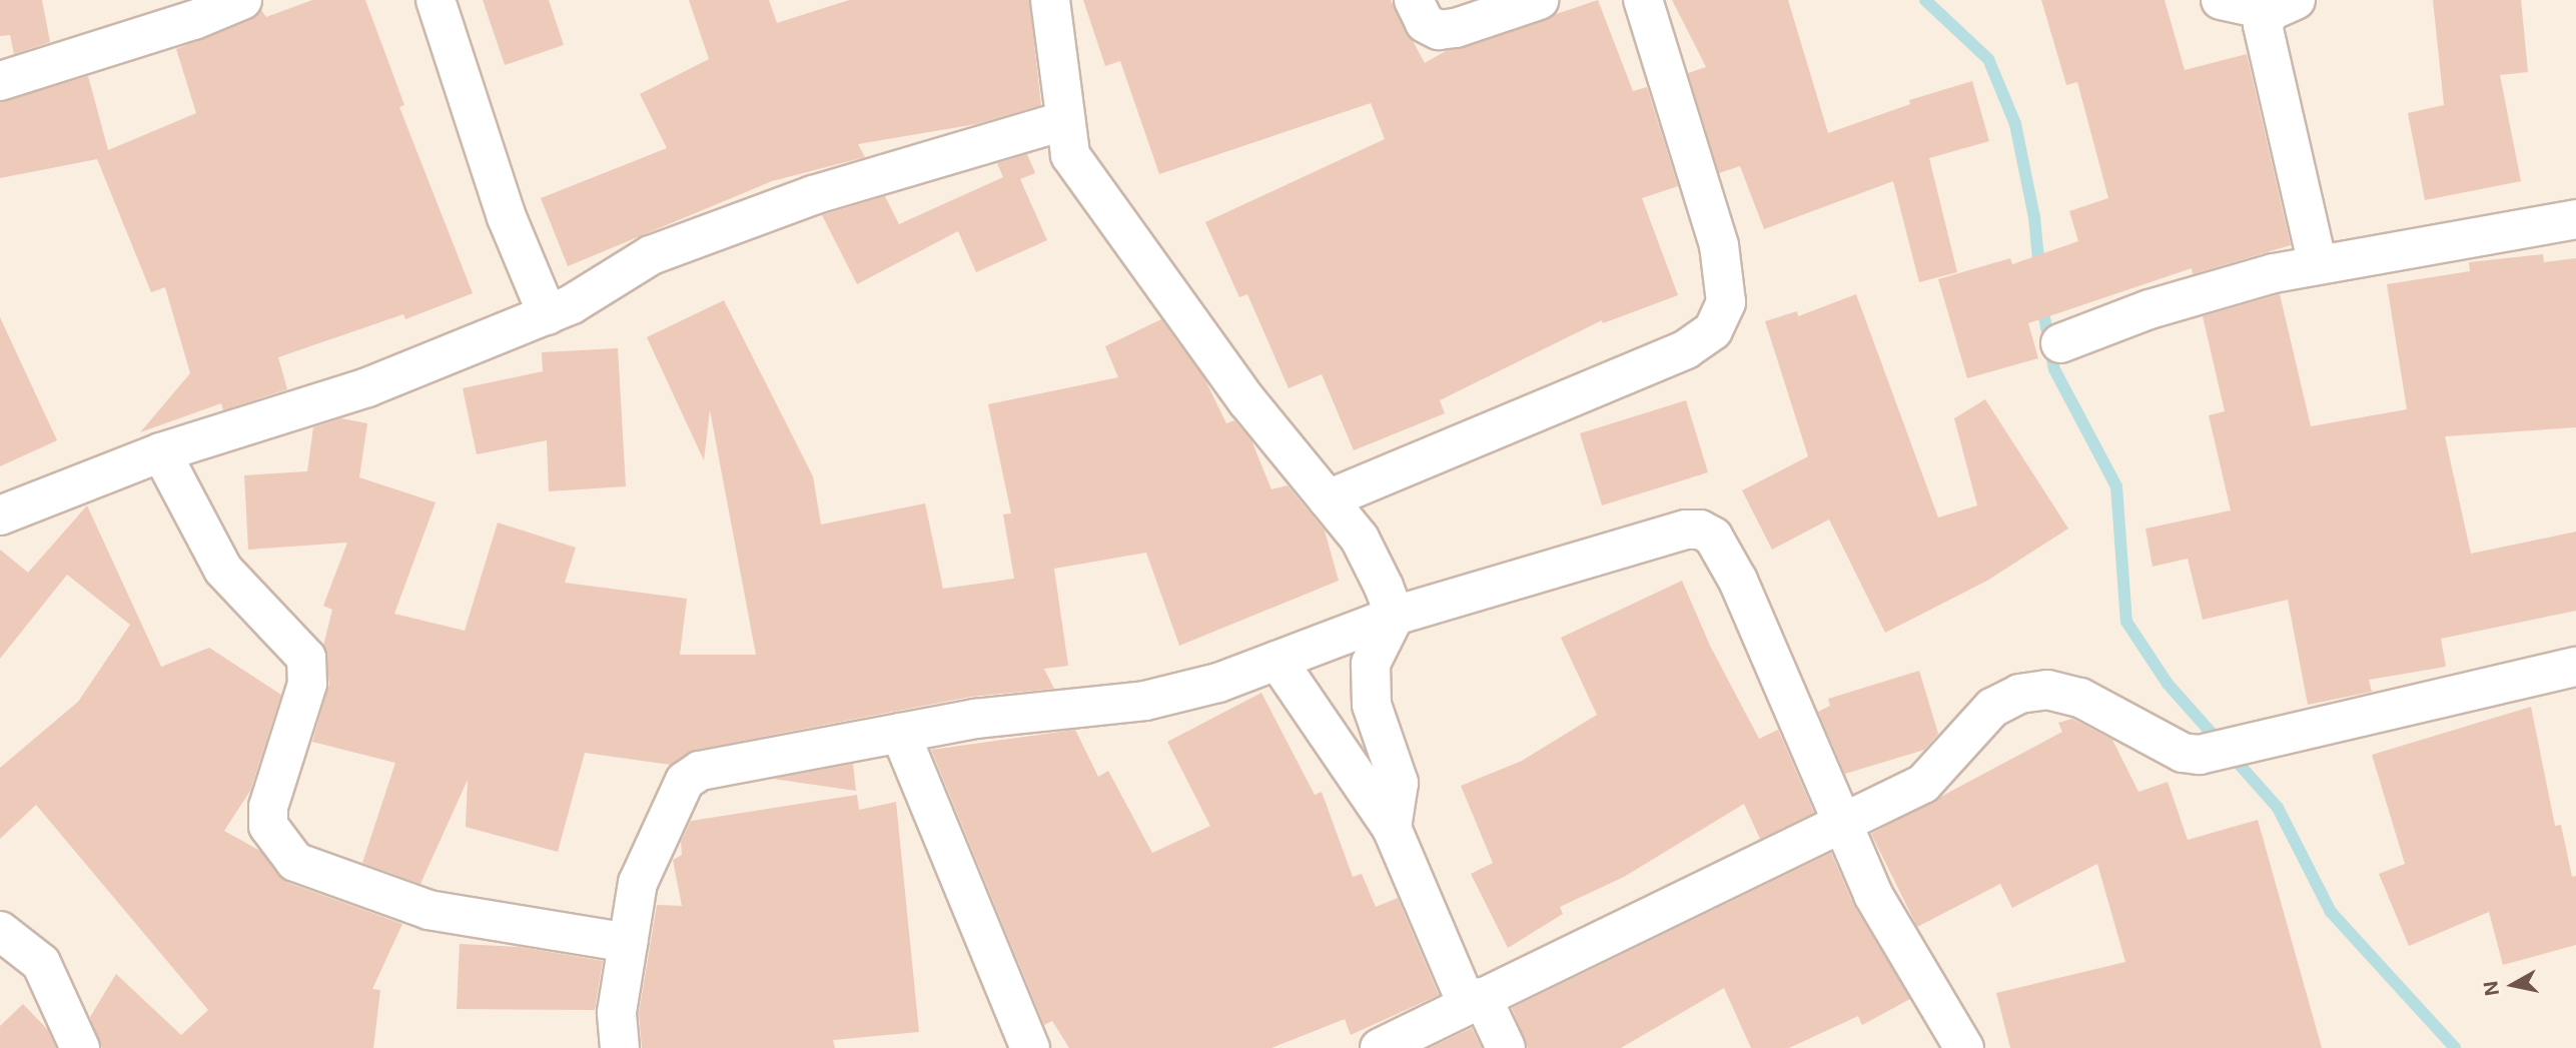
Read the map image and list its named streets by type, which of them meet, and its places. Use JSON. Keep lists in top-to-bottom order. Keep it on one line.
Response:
{"north":"left"}
